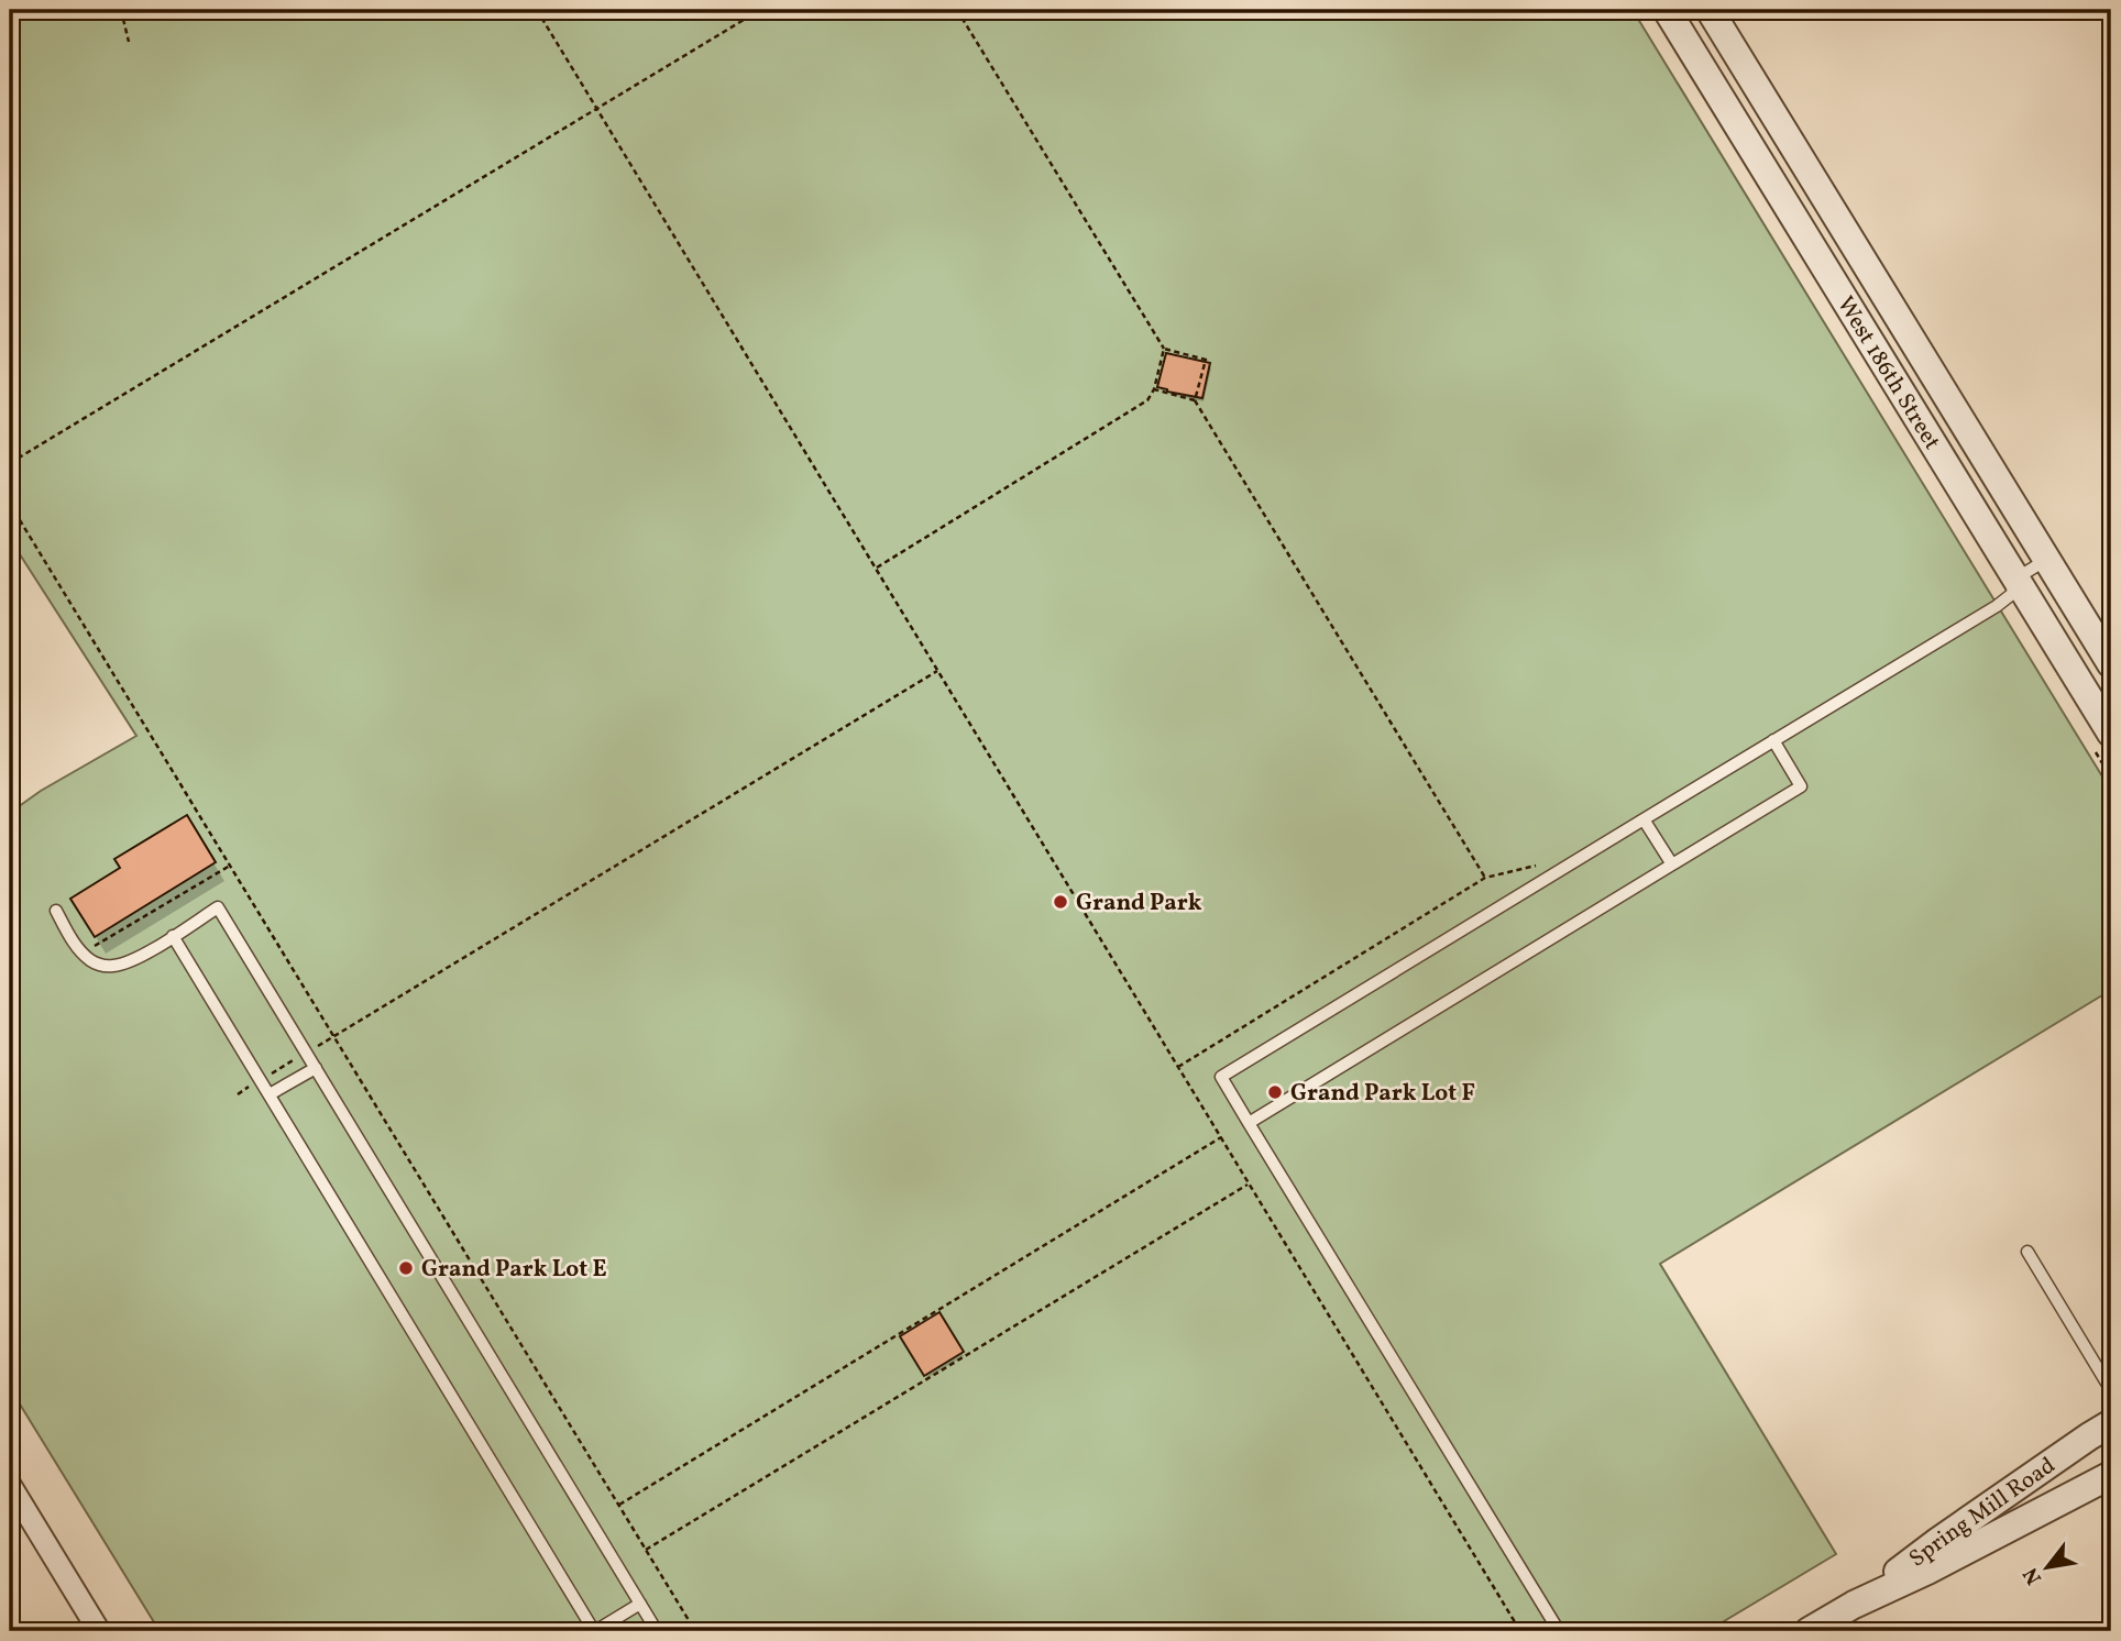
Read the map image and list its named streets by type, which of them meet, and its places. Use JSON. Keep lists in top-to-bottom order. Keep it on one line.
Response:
{"streets":{"street":["West 186th Street","Spring Mill Road"]},"places":["Grand Park","Grand Park Lot F","Grand Park Lot E"],"north":"bottom left"}
